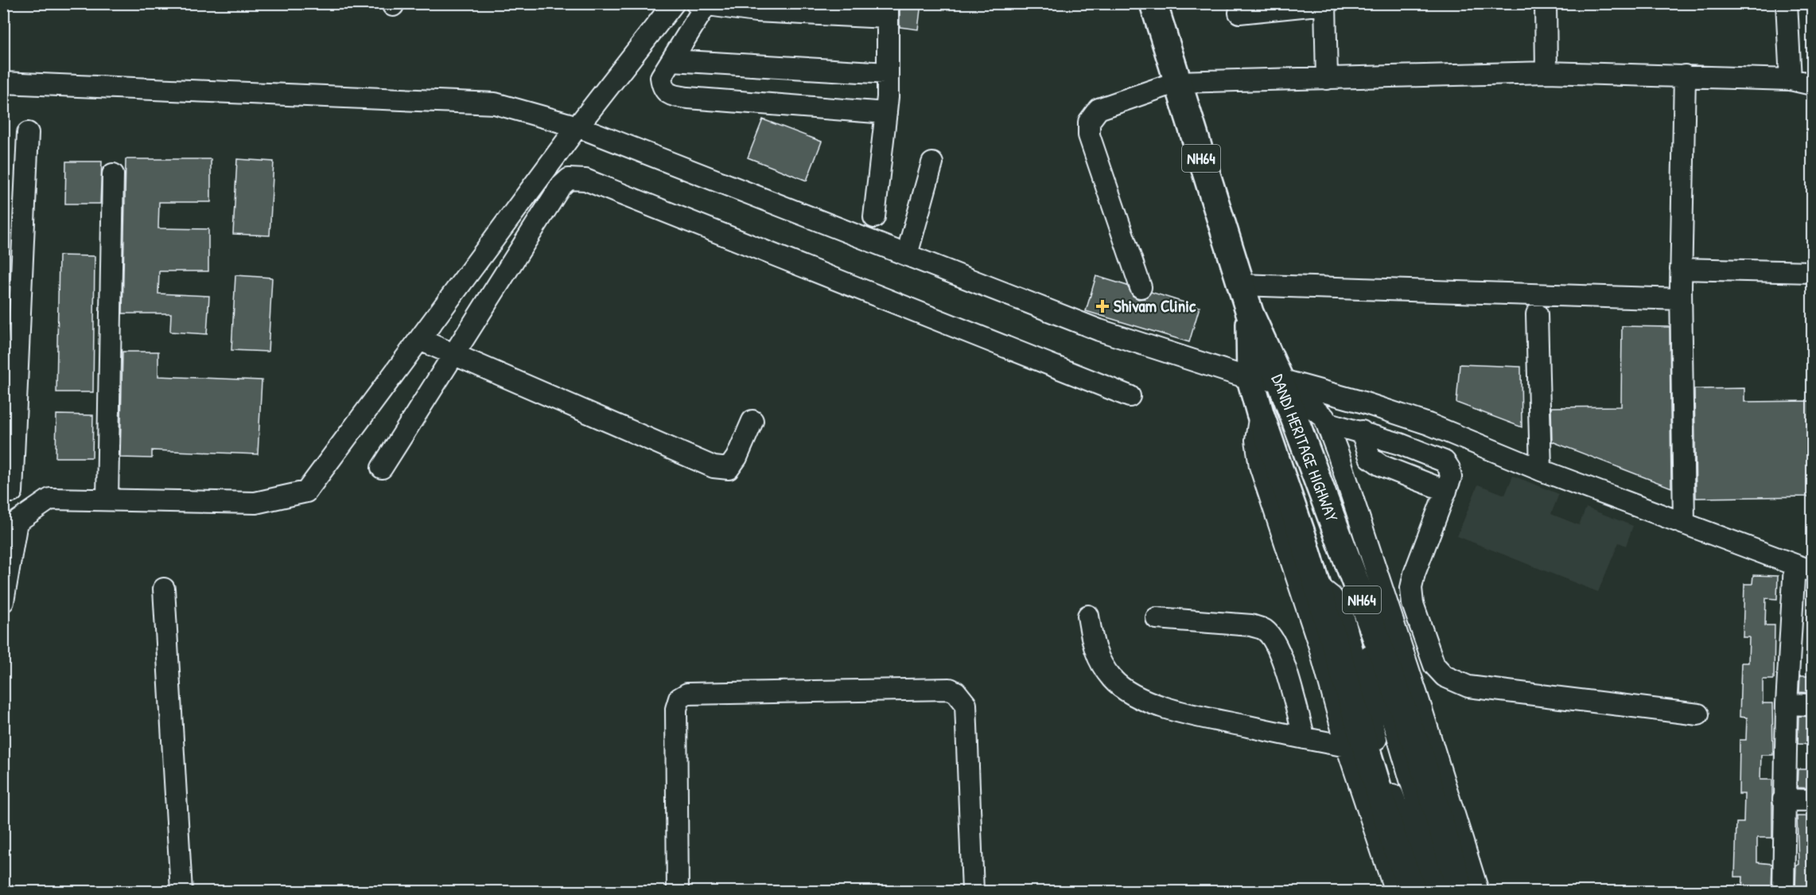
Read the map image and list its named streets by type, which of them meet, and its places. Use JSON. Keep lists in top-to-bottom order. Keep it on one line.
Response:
{"streets":{"highway":["NH64","DANDI HERITAGE HIGHWAY"]},"crossings":[["NH64","DANDI HERITAGE HIGHWAY"]],"places":{"health":["Shivam Clinic"]}}
